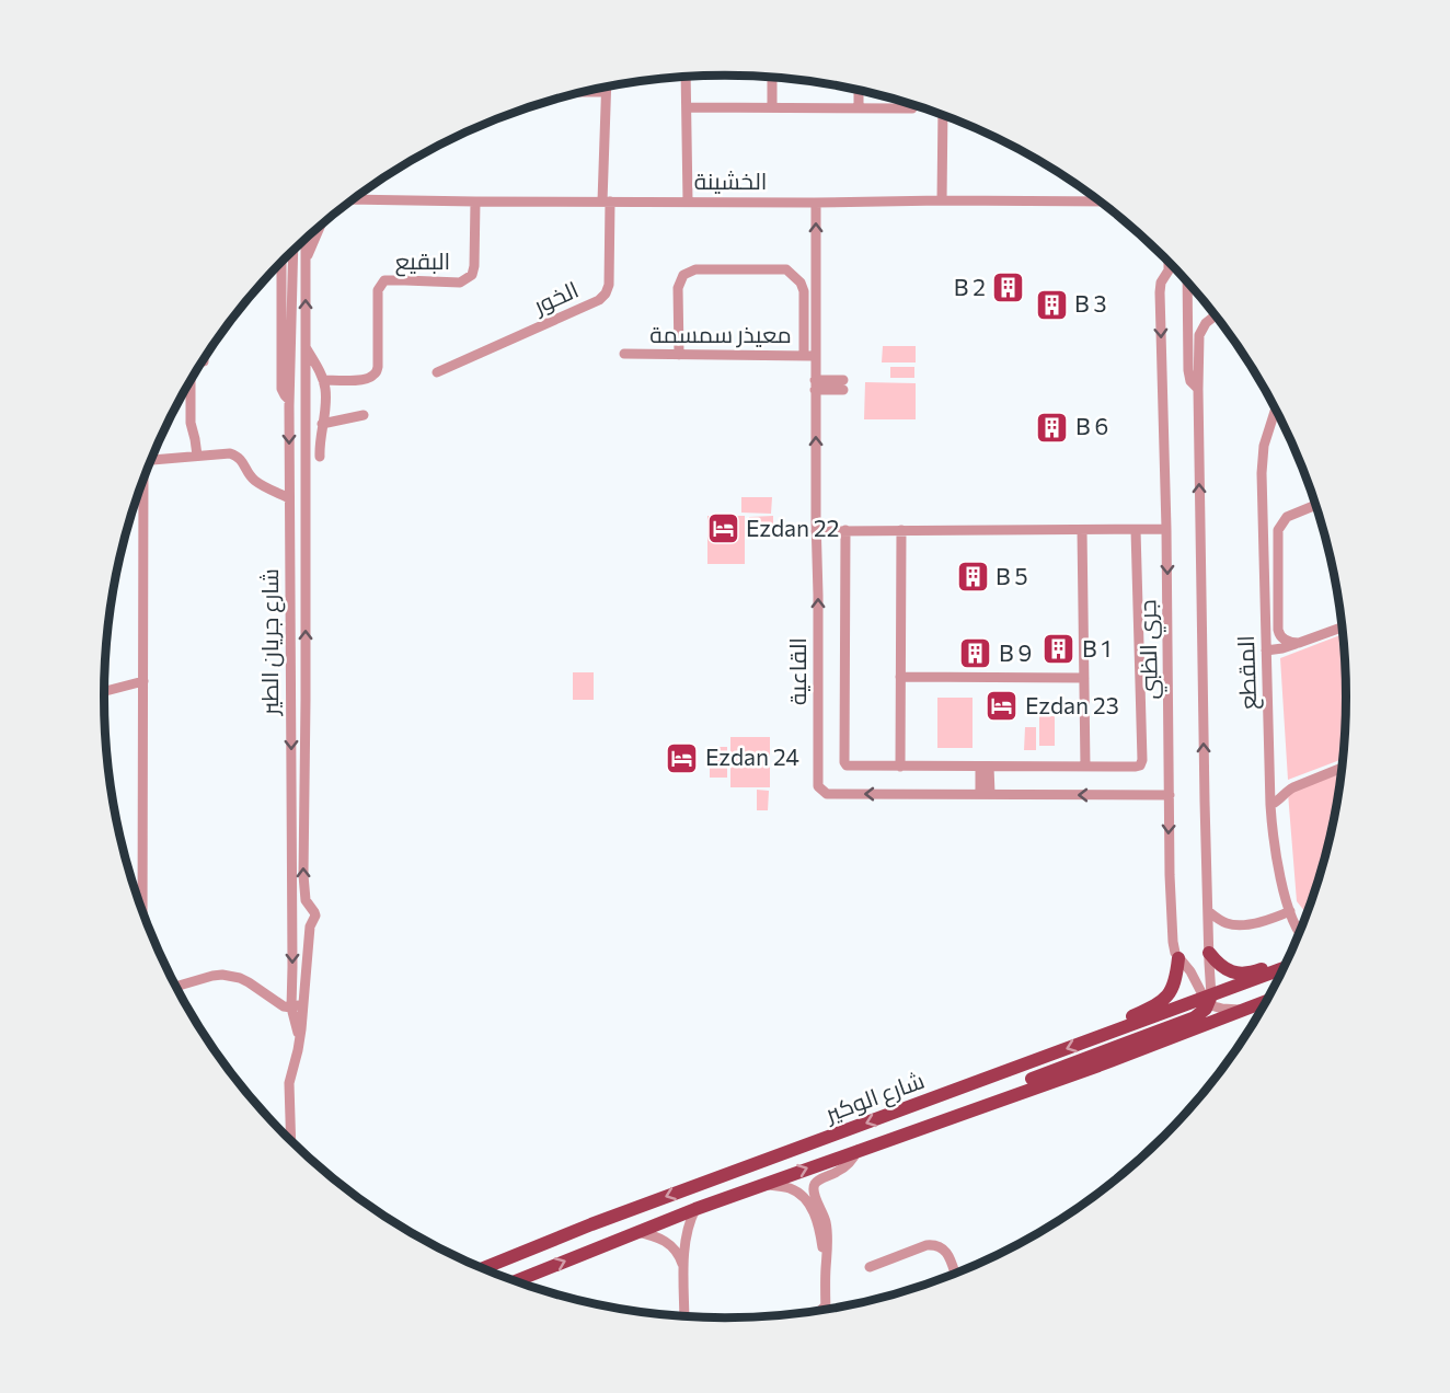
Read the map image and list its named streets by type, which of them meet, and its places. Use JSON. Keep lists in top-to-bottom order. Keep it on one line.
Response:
{"streets":{"main road":["شارع الوكير"],"street":["الخشينة","البقيع","الخور","معيذر سمسمة","شارع جريان الطير","جري الظبي","القاعية","المقطع"]},"crossings":[["الخشينة","البقيع"],["الخشينة","الخور"],["الخشينة","القاعية"],["معيذر سمسمة","القاعية"],["جري الظبي","القاعية"],["جري الظبي","شارع الوكير"]],"places":{"building":["B 2","B 3","B 6","B 5","B 1","B 9"],"hotel":["Ezdan 22","Ezdan 23","Ezdan 24"]}}
